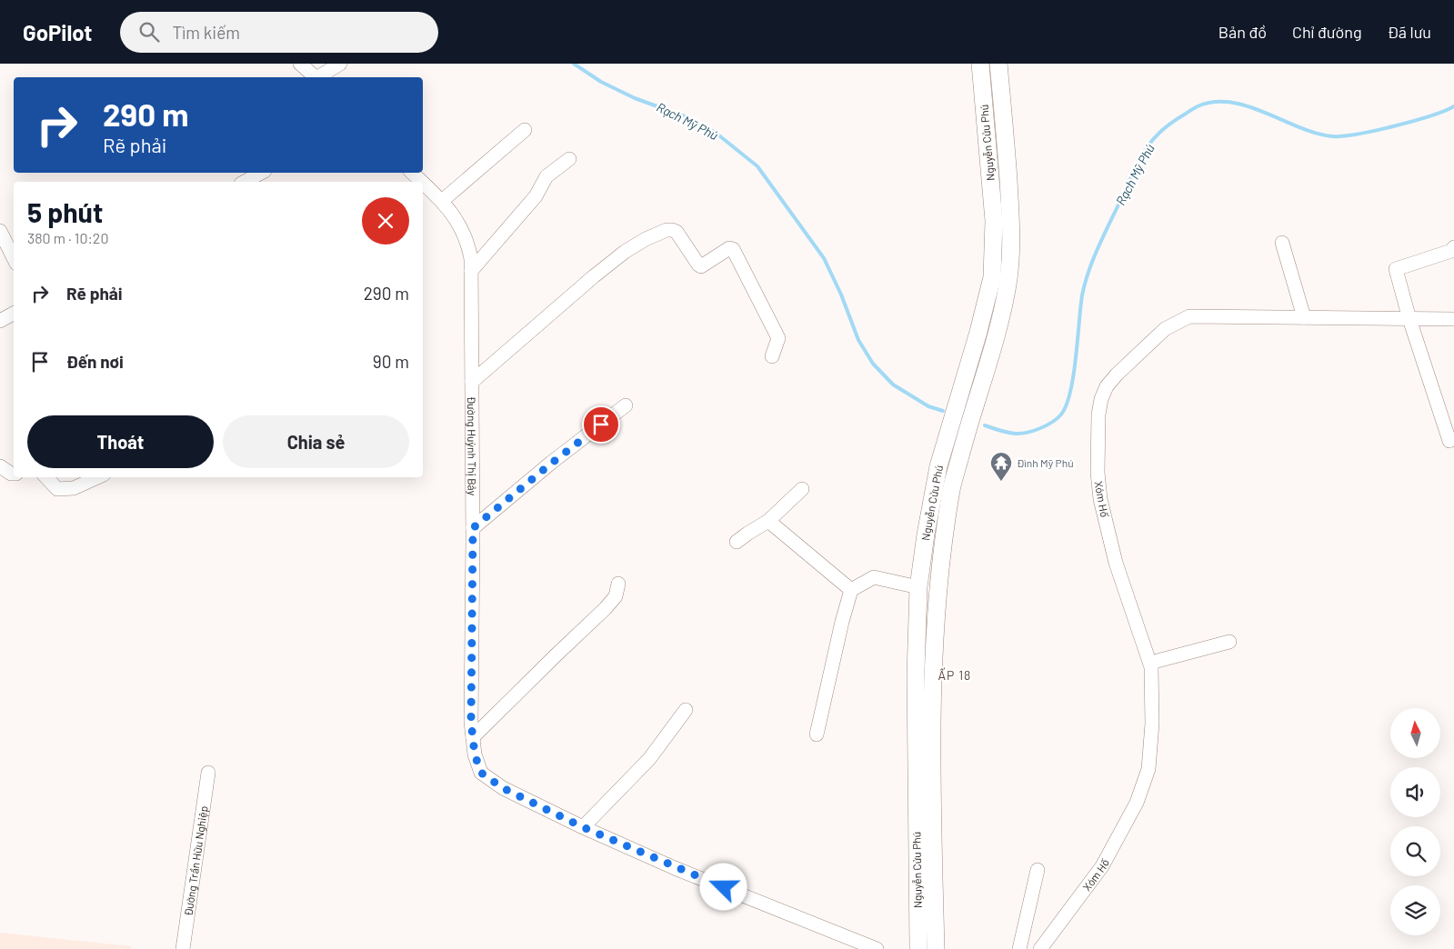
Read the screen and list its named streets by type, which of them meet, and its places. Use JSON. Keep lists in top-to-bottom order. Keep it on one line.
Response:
{"streets":{"main road":["Nguyễn Cửu Phú"],"street":["Đường Huỳnh Thị Bảy","Xóm Hố","Đường Trần Hữu Nghiệp"]},"districts":["ẤP 18"],"water":["Rạch Mỹ Phú"],"places":{"temple":["Đình Mỹ Phú"]},"north":"top","page":{"header":"GoPilot","search":"Tìm kiếm","nav":["Bản đồ","Chỉ đường","Đã lưu"],"turn":["290 m","Rẽ phải"],"heading":["5 phút","380 m · 10:20"],"list":[{"name":"Rẽ phải","value":"290 m"},{"name":"Đến nơi","value":"90 m"}],"buttons":["Thoát","Chia sẻ"]}}
